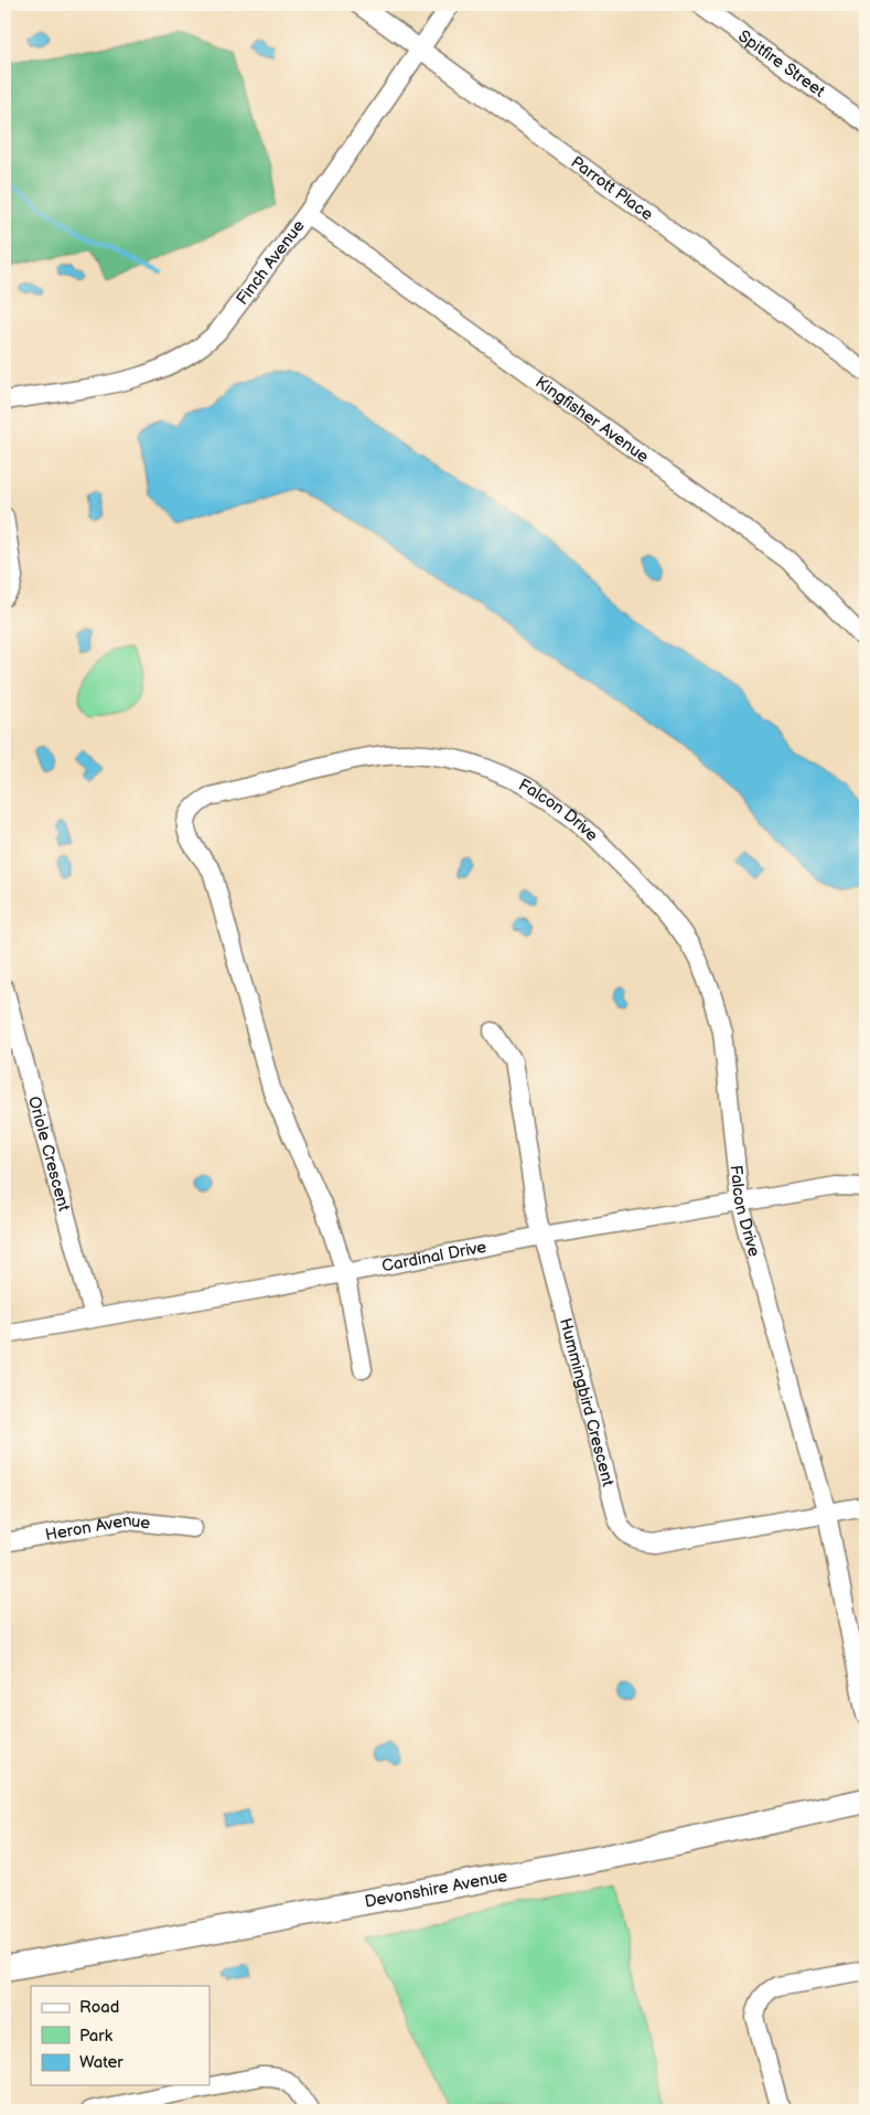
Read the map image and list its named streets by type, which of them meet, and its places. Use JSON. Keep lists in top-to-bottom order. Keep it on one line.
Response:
{"streets":{"main road":["Devonshire Avenue"],"street":["Spitfire Street","Parrott Place","Finch Avenue","Kingfisher Avenue","Falcon Drive","Oriole Crescent","Cardinal Drive","Hummingbird Crescent","Heron Avenue"]},"crossings":[["Parrott Place","Finch Avenue"],["Finch Avenue","Kingfisher Avenue"],["Falcon Drive","Cardinal Drive"],["Falcon Drive","Hummingbird Crescent"],["Oriole Crescent","Cardinal Drive"],["Cardinal Drive","Hummingbird Crescent"]],"legend":["Road","Park","Water"]}
